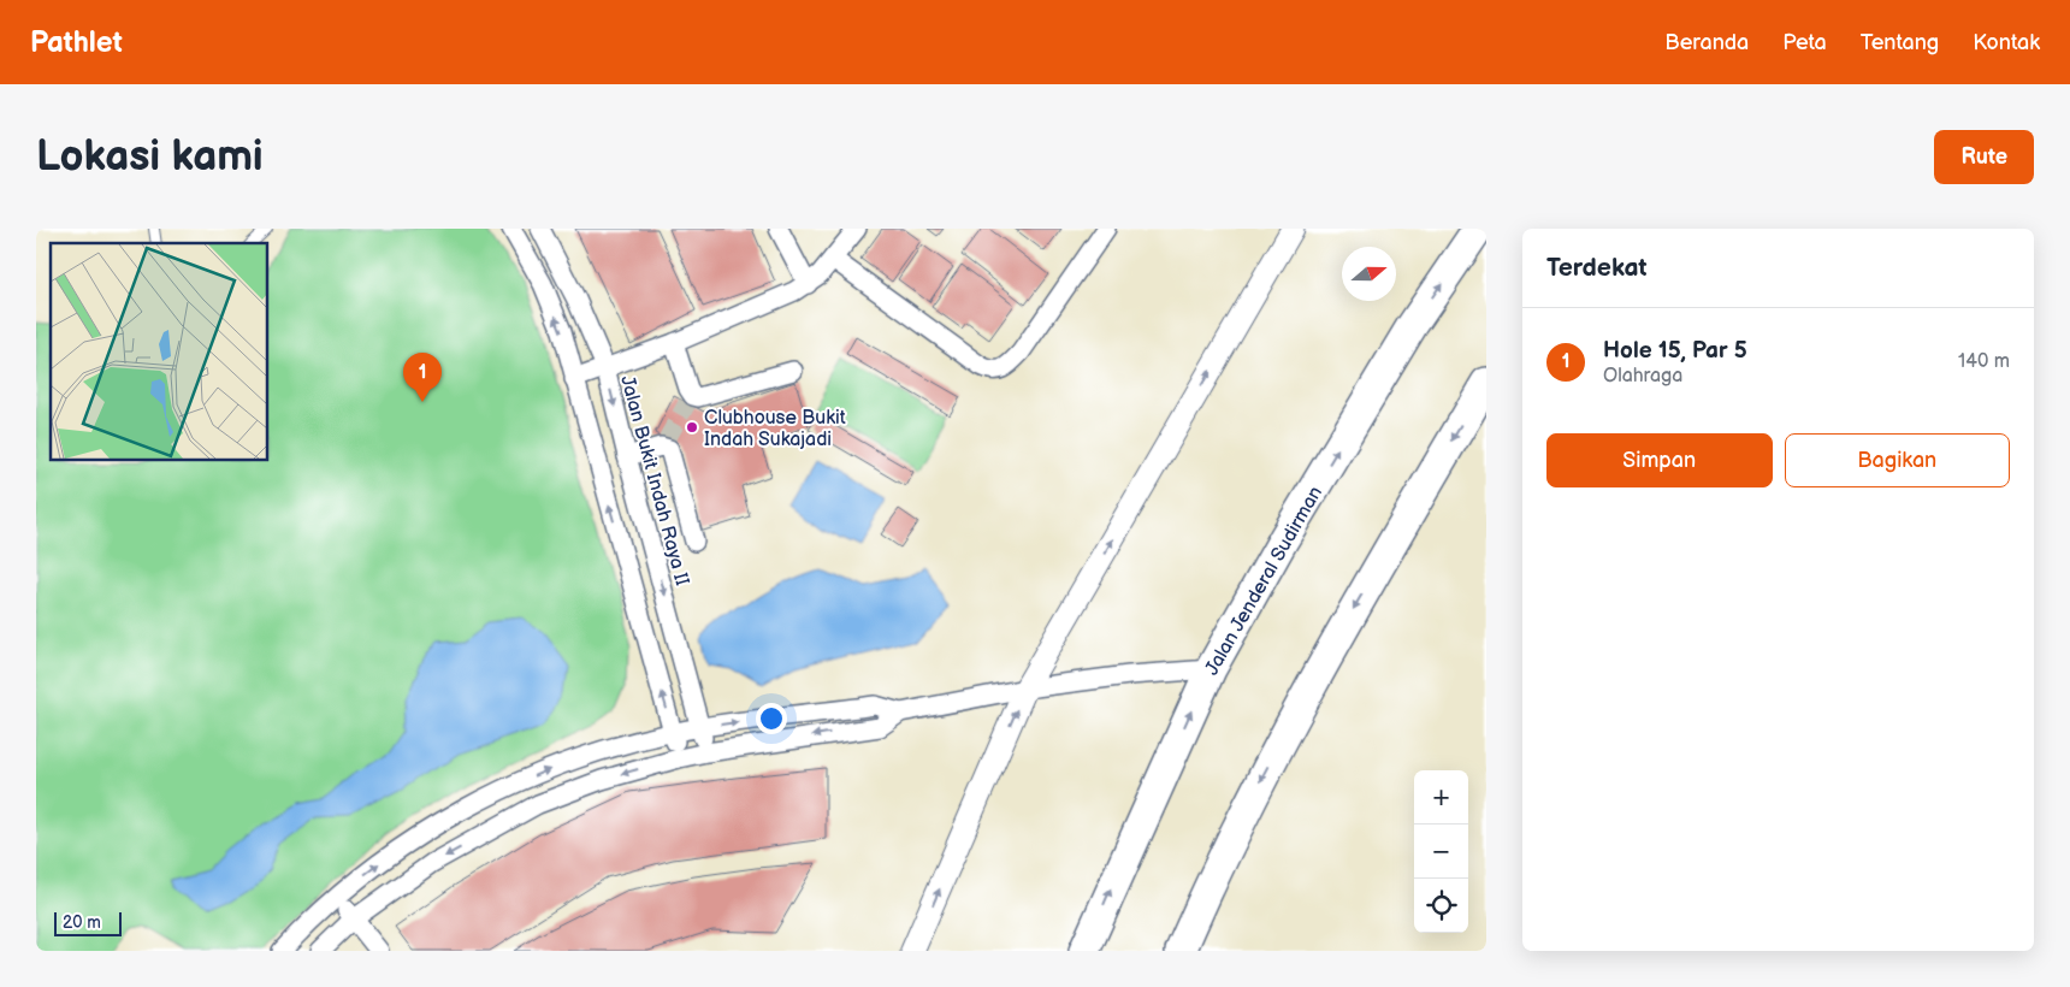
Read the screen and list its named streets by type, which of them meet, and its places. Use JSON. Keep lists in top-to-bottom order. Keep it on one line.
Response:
{"streets":{"highway":["Jalan Jenderal Sudirman"],"street":["Jalan Bukit Indah Raya II"]},"places":["Clubhouse Bukit Indah Sukajadi"],"scale_bar":"20 m","north":"right","page":{"header":"Pathlet","nav":["Beranda","Peta","Tentang","Kontak"],"buttons":["Rute",["Simpan","Bagikan"]],"title":"Lokasi kami","heading":"Terdekat","list":[{"mark":"1","name":"Hole 15, Par 5","note":"Olahraga","value":"140 m"}],"pins":"1","map_buttons":["+","−"],"scale":"20 m"}}
